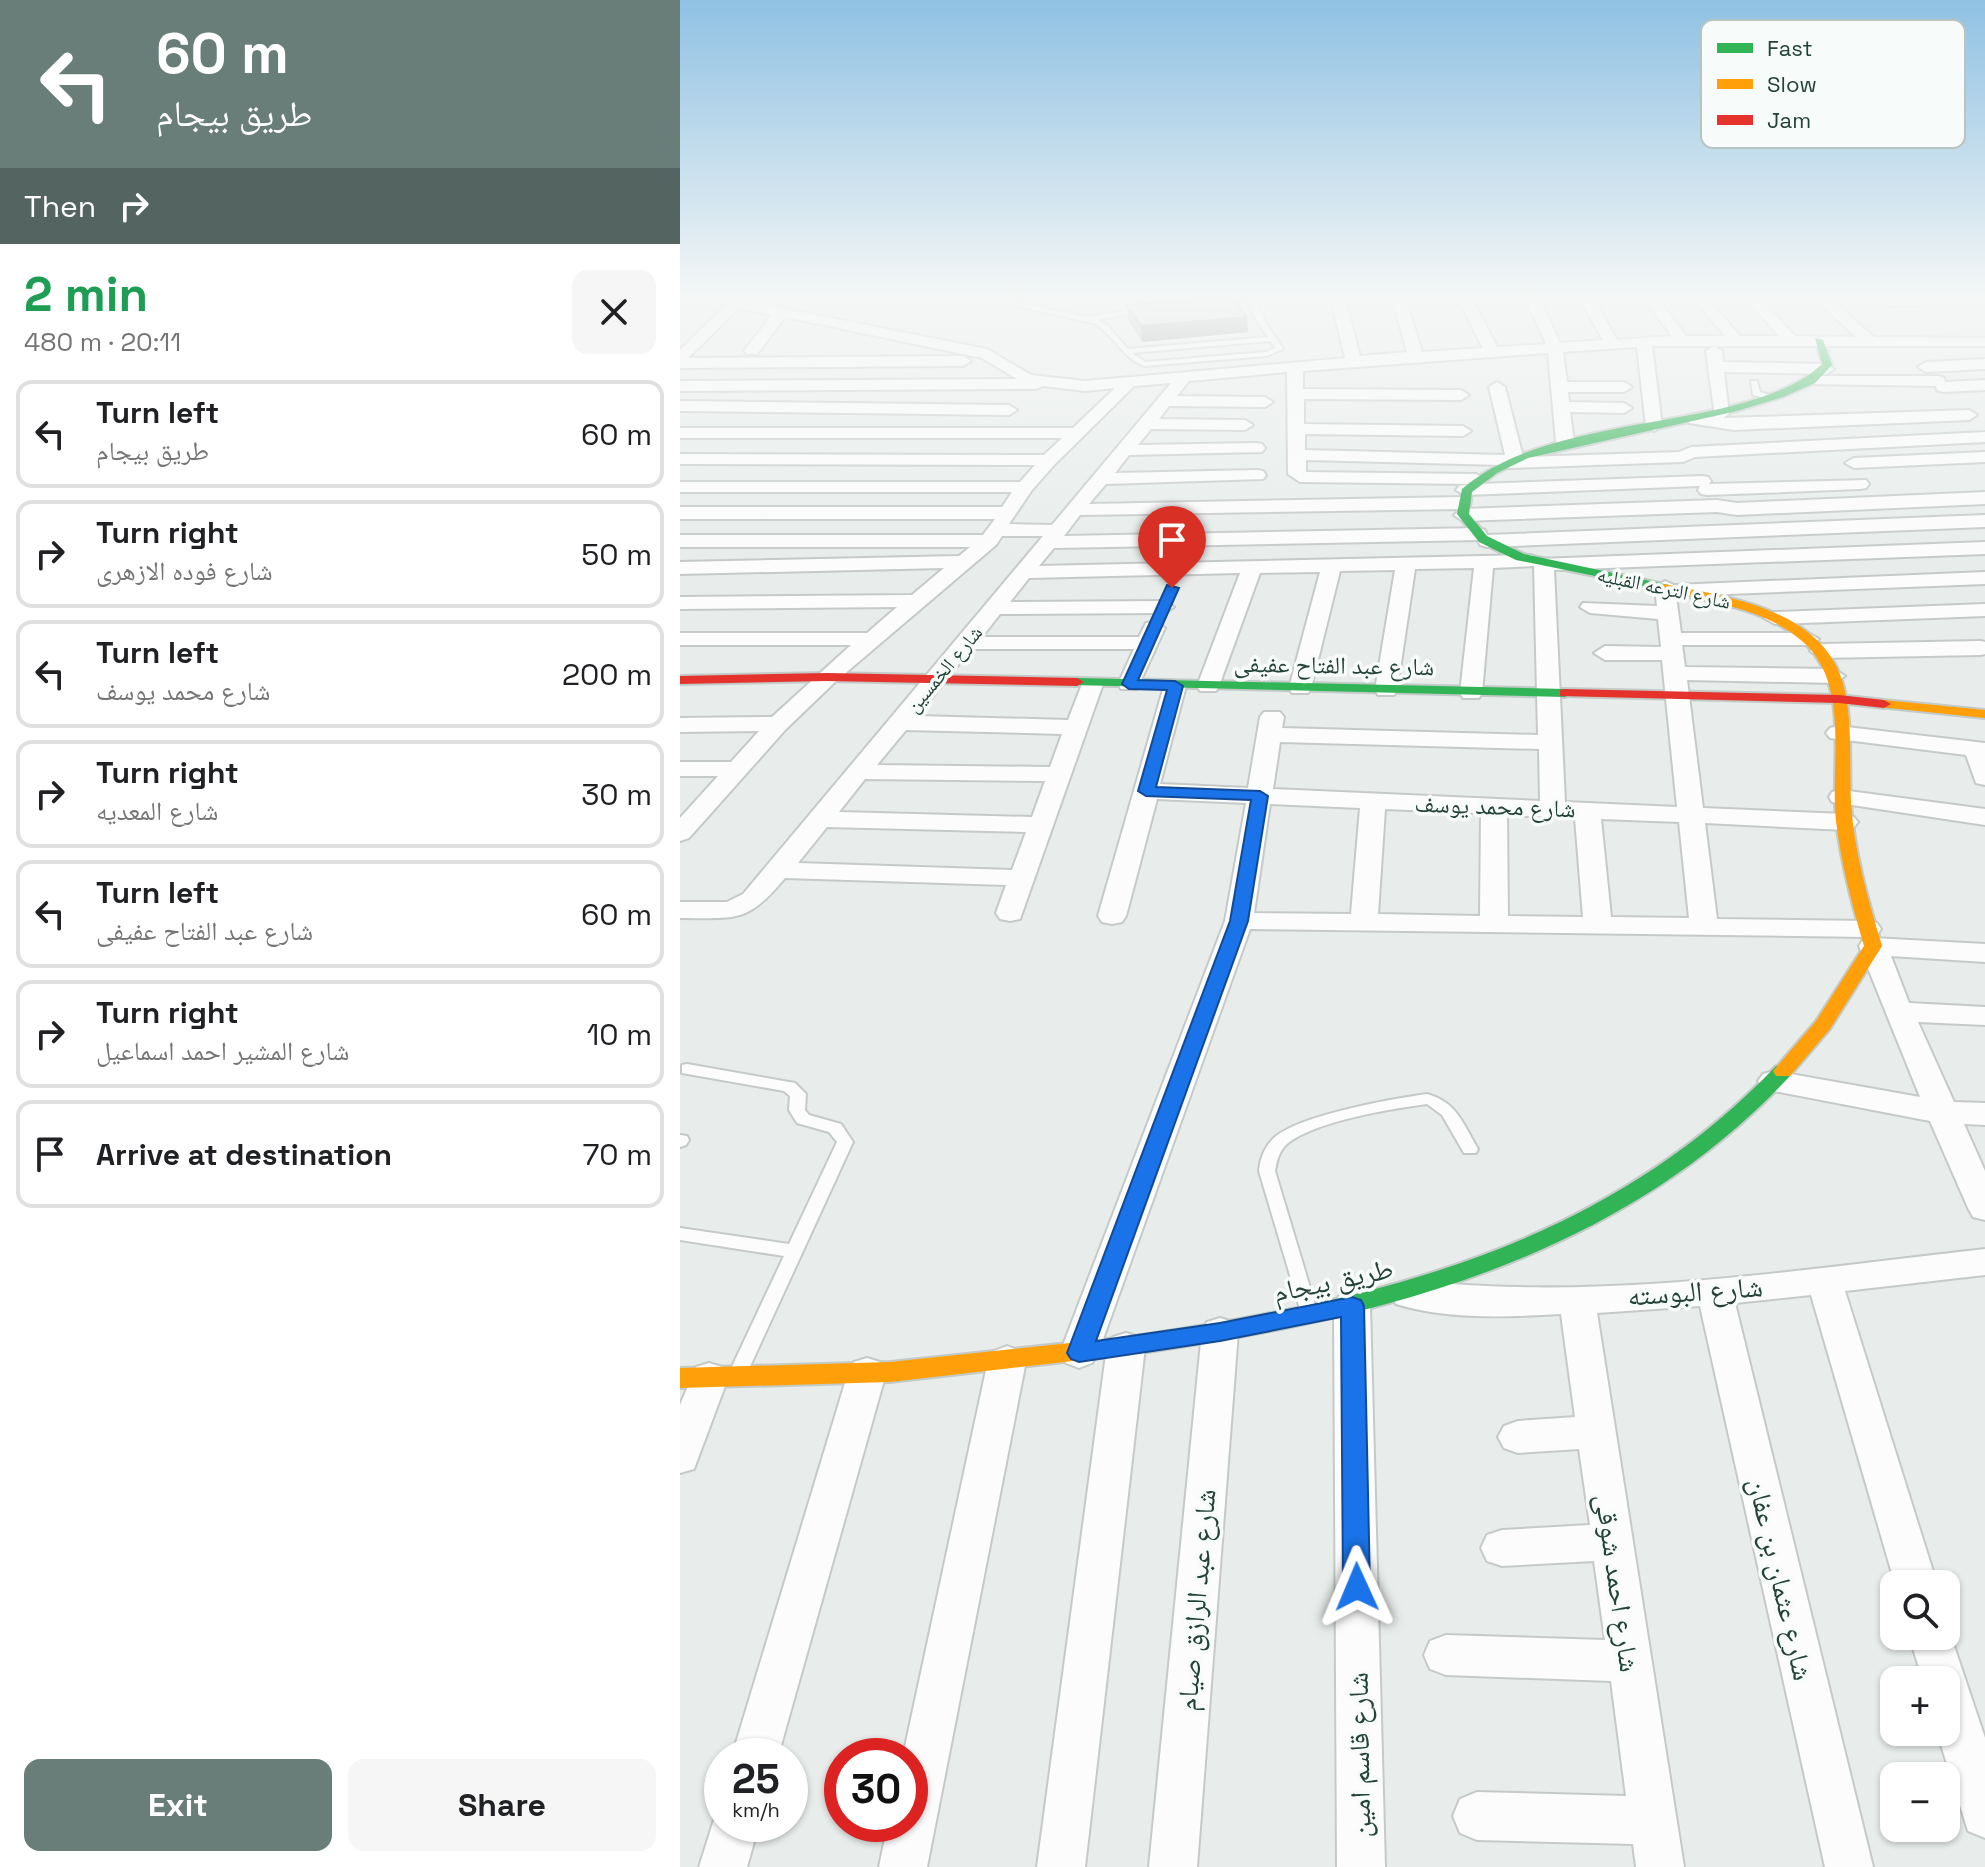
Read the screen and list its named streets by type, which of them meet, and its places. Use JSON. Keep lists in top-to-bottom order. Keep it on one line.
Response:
{"streets":{"street":["شارع الترعه القبليه","شارع عبد الفتاح عفيفى","شارع الخمسين","شارع محمد يوسف","طريق بيجام","شارع البوسته","شارع عثمان بن عفان","شارع احمد شوقى","شارع عبد الرازق صيام","شارع قاسم امين"]},"crossings":[["شارع عبد الفتاح عفيفى","شارع الخمسين"],["طريق بيجام","شارع البوسته"],["طريق بيجام","شارع عبد الرازق صيام"],["طريق بيجام","شارع قاسم امين"],["شارع البوسته","شارع عثمان بن عفان"],["شارع البوسته","شارع احمد شوقى"]],"legend":["Fast","Slow","Jam"],"page":{"turn":["60 m","طريق بيجام"],"then":"Then","heading":["2 min","480 m · 20:11"],"list":[{"name":"Turn left","note":"طريق بيجام","value":"60 m"},{"name":"Turn right","note":"شارع فوده الازهرى","value":"50 m"},{"name":"Turn left","note":"شارع محمد يوسف","value":"200 m"},{"name":"Turn right","note":"شارع المعديه","value":"30 m"},{"name":"Turn left","note":"شارع عبد الفتاح عفيفى","value":"60 m"},{"name":"Turn right","note":"شارع المشير احمد اسماعيل","value":"10 m"},{"name":"Arrive at destination","value":"70 m"}],"map_buttons":["+","−"],"speed":"25 km/h","limit":"30","buttons":["Exit","Share"]}}
